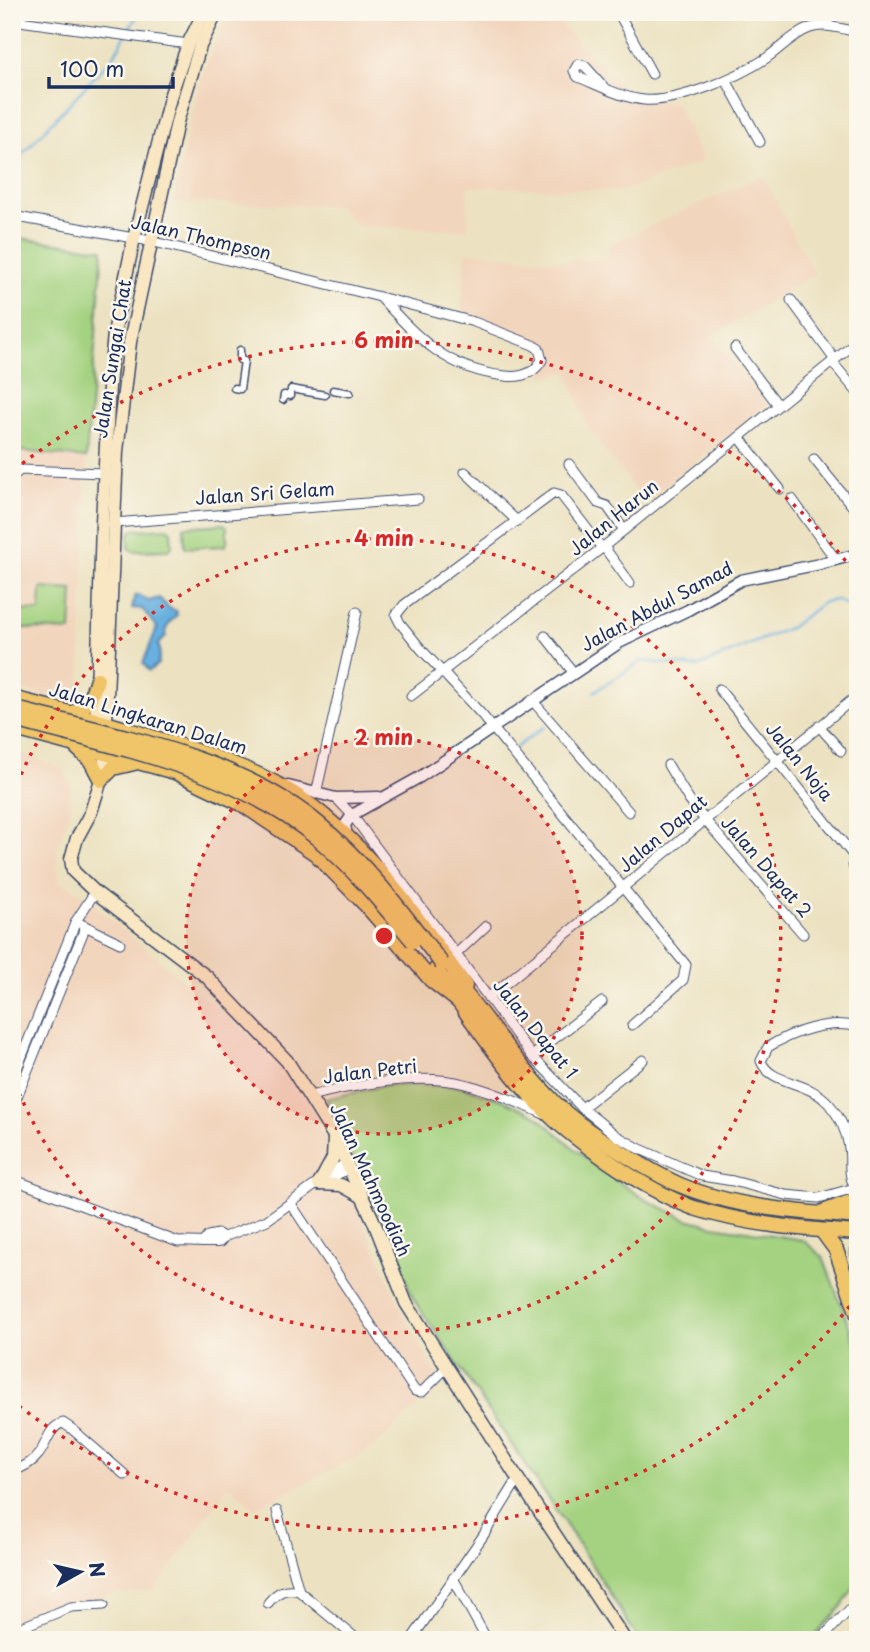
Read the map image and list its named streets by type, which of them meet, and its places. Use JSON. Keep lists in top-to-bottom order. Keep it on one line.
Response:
{"streets":{"main road":["Jalan Sungai Chat","Jalan Lingkaran Dalam","Jalan Mahmoodiah"],"street":["Jalan Thompson","Jalan Sri Gelam","Jalan Harun","Jalan Abdul Samad","Jalan Noja","Jalan Dapat","Jalan Dapat 2","Jalan Dapat 1","Jalan Petri"]},"crossings":[["Jalan Thompson","Jalan Sungai Chat"],["Jalan Sungai Chat","Jalan Sri Gelam"],["Jalan Sungai Chat","Jalan Lingkaran Dalam"],["Jalan Sungai Chat","Jalan Mahmoodiah"],["Jalan Abdul Samad","Jalan Lingkaran Dalam"],["Jalan Abdul Samad","Jalan Dapat 1"],["Jalan Lingkaran Dalam","Jalan Petri"],["Jalan Lingkaran Dalam","Jalan Mahmoodiah"],["Jalan Noja","Jalan Dapat"],["Jalan Dapat","Jalan Dapat 2"],["Jalan Dapat","Jalan Dapat 1"],["Jalan Petri","Jalan Mahmoodiah"]],"scale_bar":"100 m","north":"right","rings":["6 min","4 min","2 min"]}
